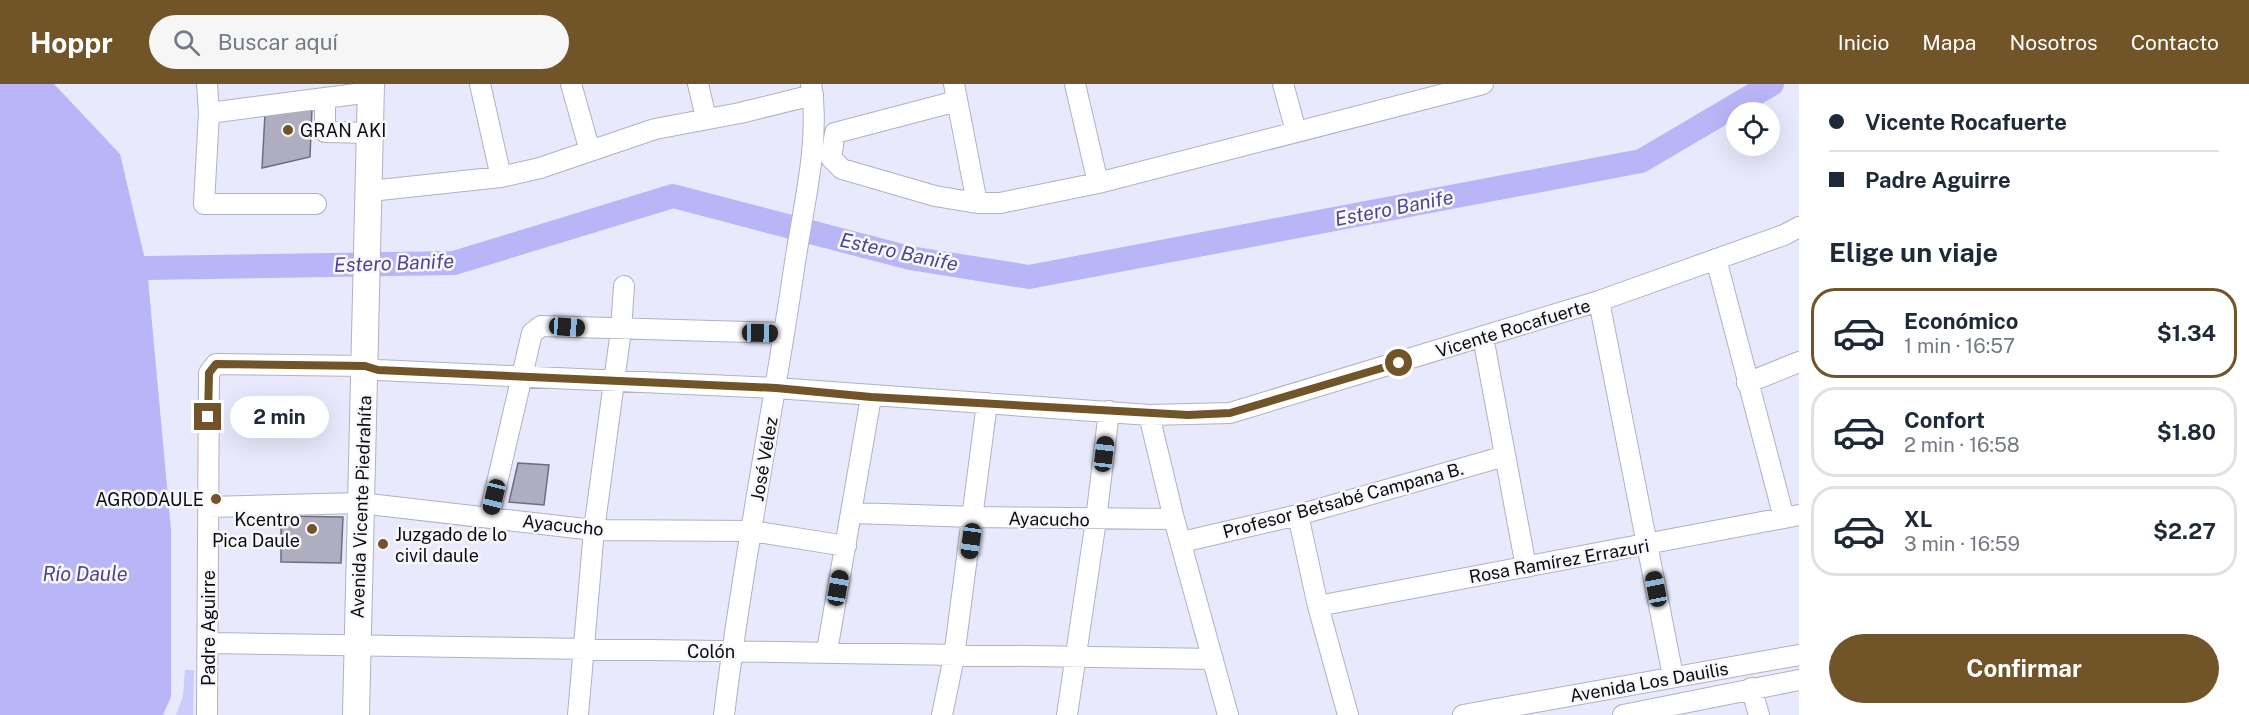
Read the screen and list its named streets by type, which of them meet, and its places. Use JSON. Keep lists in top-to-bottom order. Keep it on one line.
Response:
{"streets":{"main road":["Avenida Vicente Piedrahíta"],"street":["Vicente Rocafuerte","José Vélez","Profesor Betsabé Campana B.","Ayacucho","Rosa Ramírez Errazuri","Padre Aguirre","Colón","Avenida Los Dauilis"]},"crossings":[["Vicente Rocafuerte","José Vélez"],["Vicente Rocafuerte","Avenida Vicente Piedrahíta"],["Vicente Rocafuerte","Padre Aguirre"],["José Vélez","Ayacucho"],["José Vélez","Colón"],["Avenida Vicente Piedrahíta","Ayacucho"],["Avenida Vicente Piedrahíta","Colón"],["Ayacucho","Padre Aguirre"],["Padre Aguirre","Colón"]],"water":["Estero Banife","Río Daule"],"places":["GRAN AKI","AGRODAULE","Kcentro Pica Daule","Juzgado de lo civil daule"],"page":{"header":"Hoppr","search":"Buscar aquí","nav":["Inicio","Mapa","Nosotros","Contacto"],"banner":["Vicente Rocafuerte","Padre Aguirre"],"heading":"Elige un viaje","list":[{"name":"Económico","note":"1 min · 16:57","value":"$1.34"},{"name":"Confort","note":"2 min · 16:58","value":"$1.80"},{"name":"XL","note":"3 min · 16:59","value":"$2.27"}],"bubble":"2 min","buttons":"Confirmar"}}
